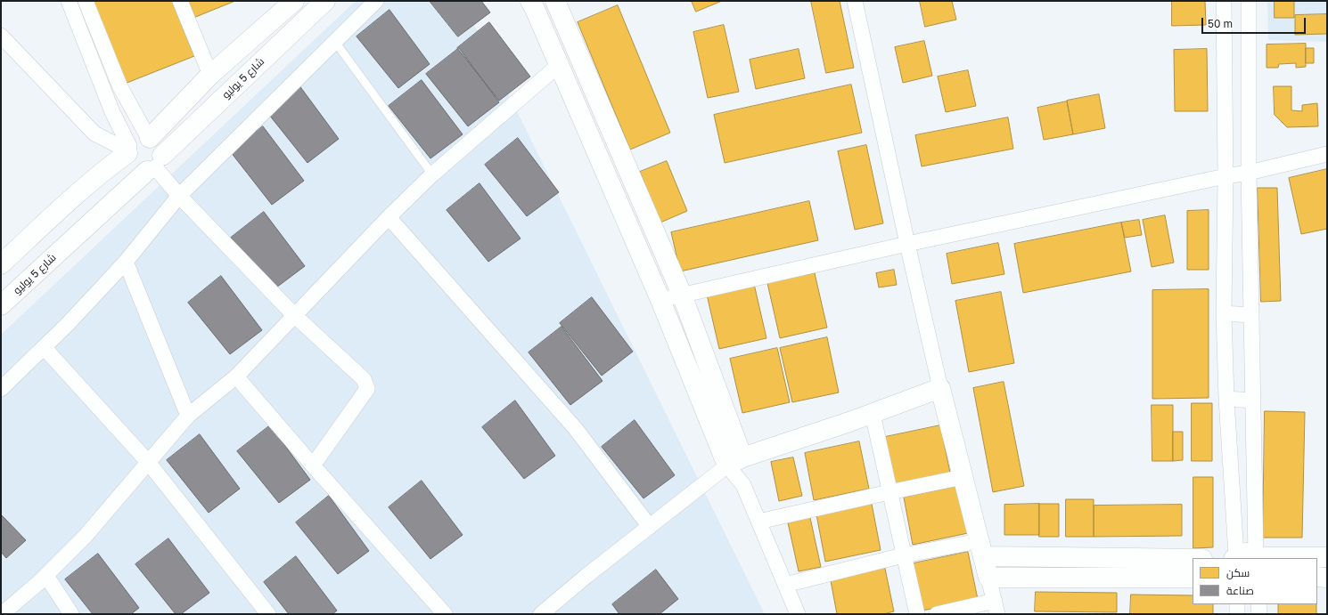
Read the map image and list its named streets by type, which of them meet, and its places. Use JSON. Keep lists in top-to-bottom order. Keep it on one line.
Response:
{"streets":{"street":["شارع 5 يوليو"]},"legend":["سكن","صناعة"],"scale_bar":"50 m"}
